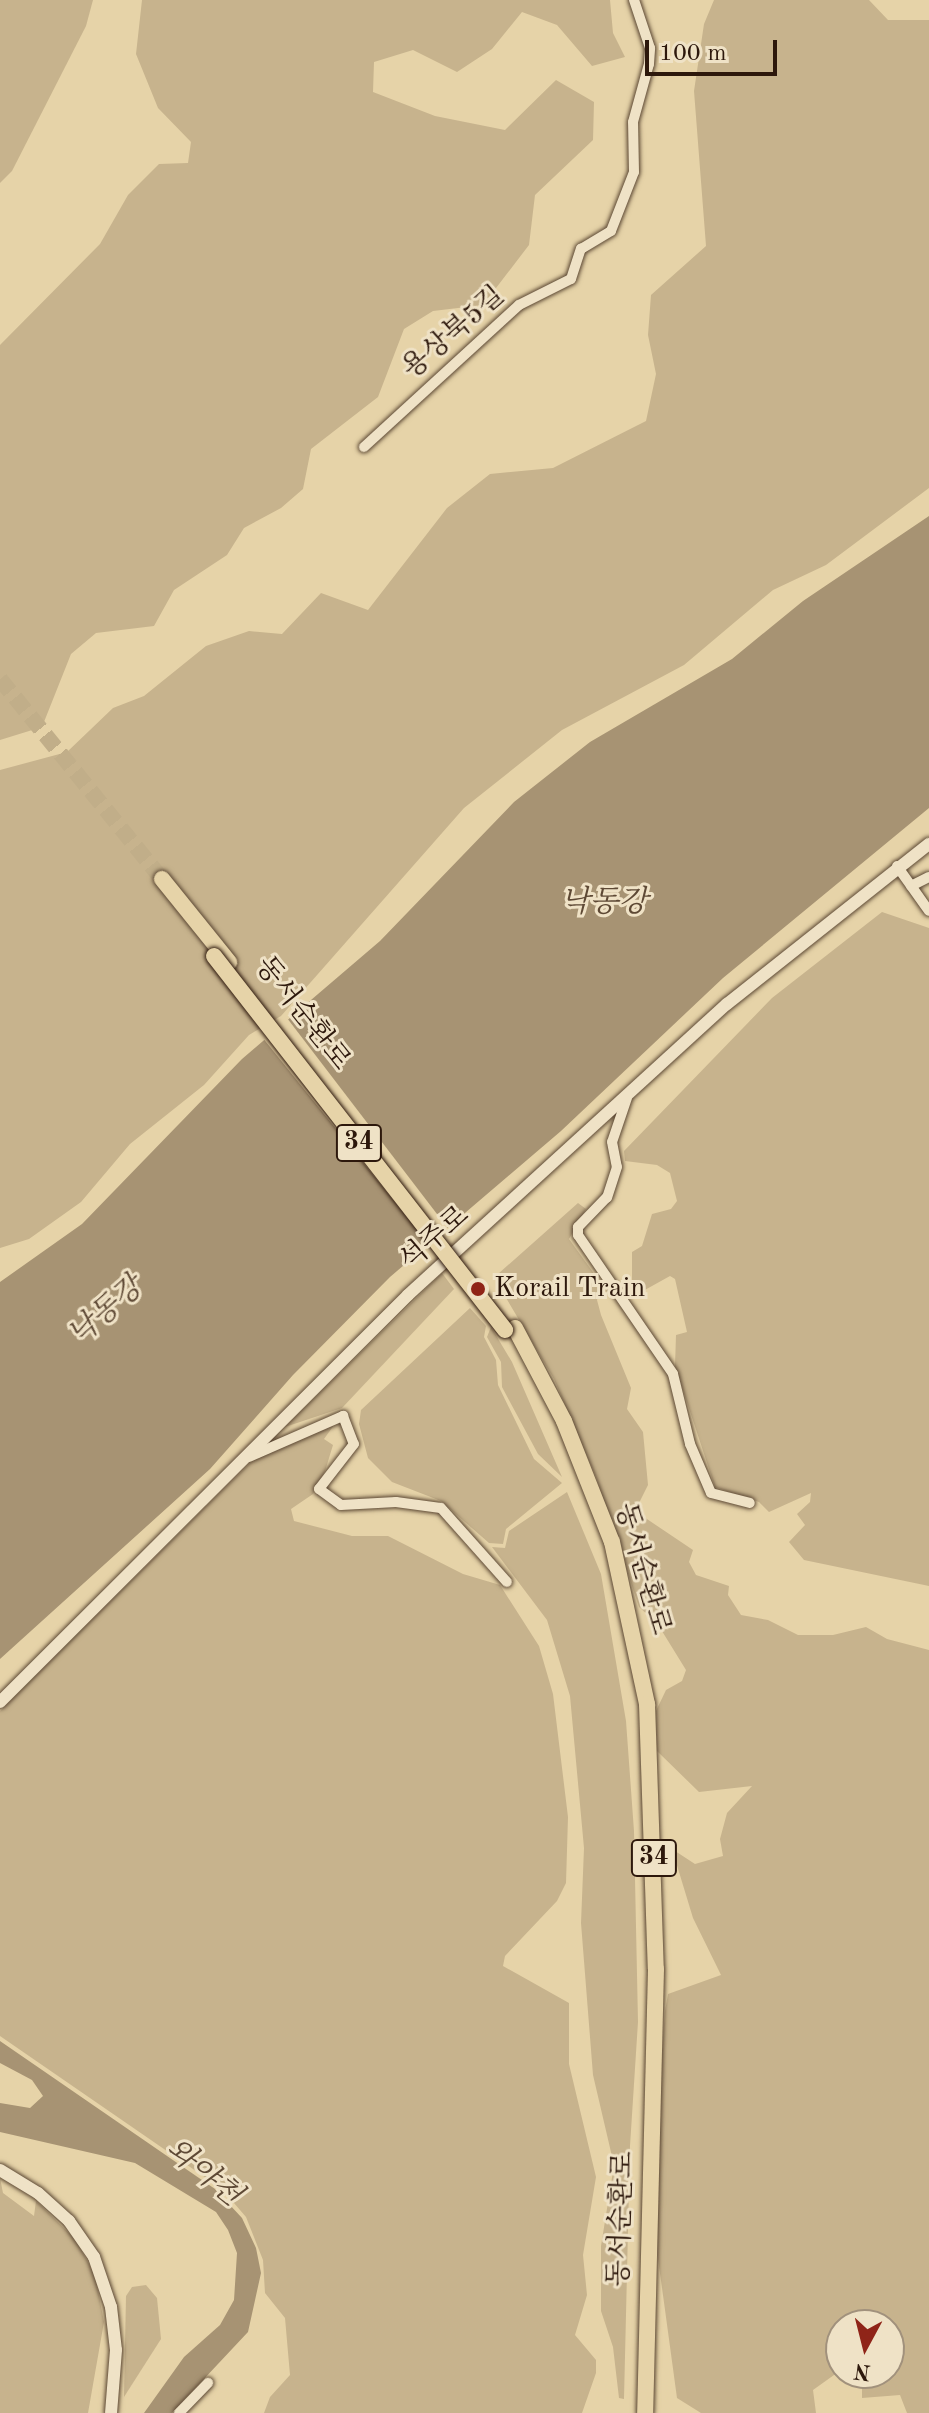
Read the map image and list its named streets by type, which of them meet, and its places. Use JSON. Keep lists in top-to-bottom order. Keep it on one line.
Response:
{"streets":{"highway":["동서순환로","34"],"street":["용상북5길","석주로"]},"water":["낙동강","와야천"],"places":["Korail Train"],"scale_bar":"100 m","north":"bottom"}
